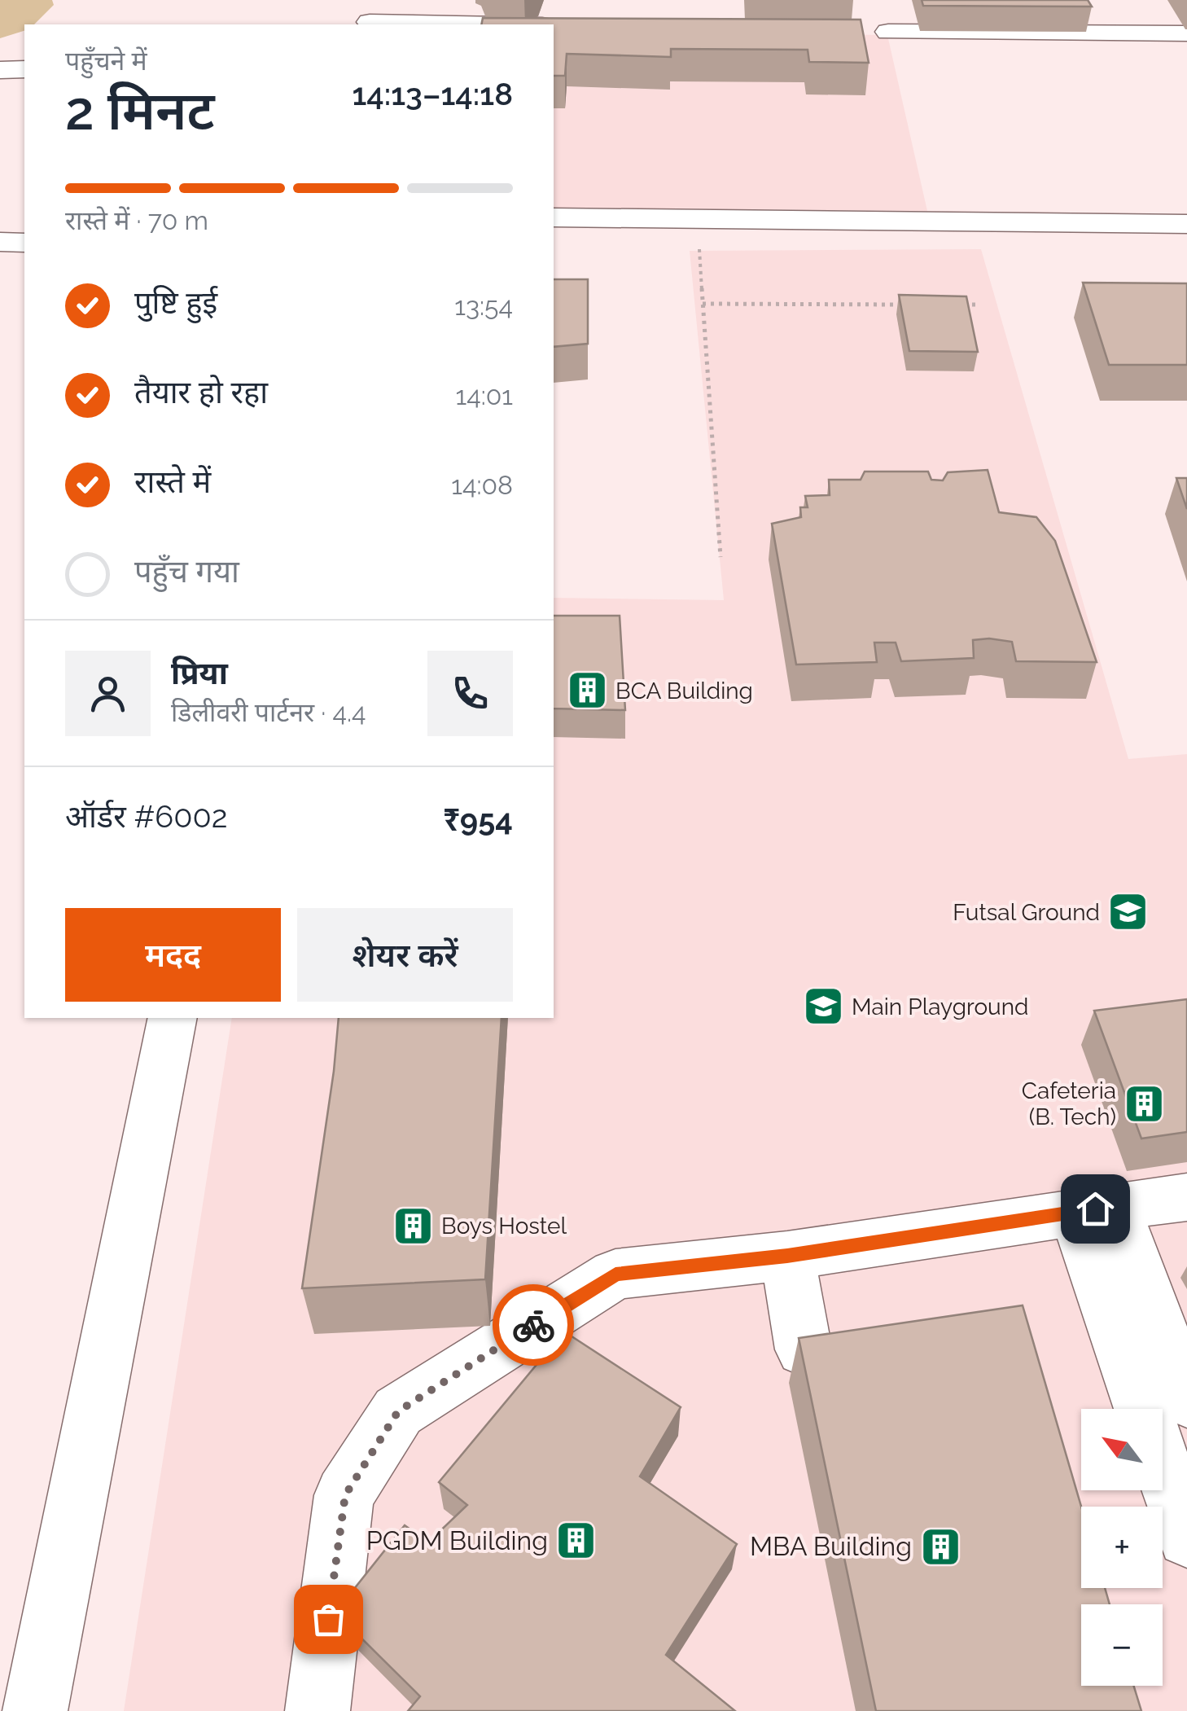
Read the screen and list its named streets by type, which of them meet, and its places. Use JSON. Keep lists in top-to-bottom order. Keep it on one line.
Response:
{"places":{"building":["BCA Building","Cafeteria (B. Tech)","Boys Hostel","PGDM Building","MBA Building"],"school or university":["Futsal Ground","Main Playground"]},"north":"top left","page":{"heading":["2 मिनट","पहुँचने में","14:13–14:18"],"panel":["प्रिया","डिलीवरी पार्टनर · 4.4","ऑर्डर #6002","₹954"],"bar":"रास्ते में · 70 m","list":[["पुष्टि हुई","13:54"],["तैयार हो रहा","14:01"],["रास्ते में","14:08"],"पहुँच गया"],"buttons":["मदद","शेयर करें"],"map_buttons":["+","−"]}}
